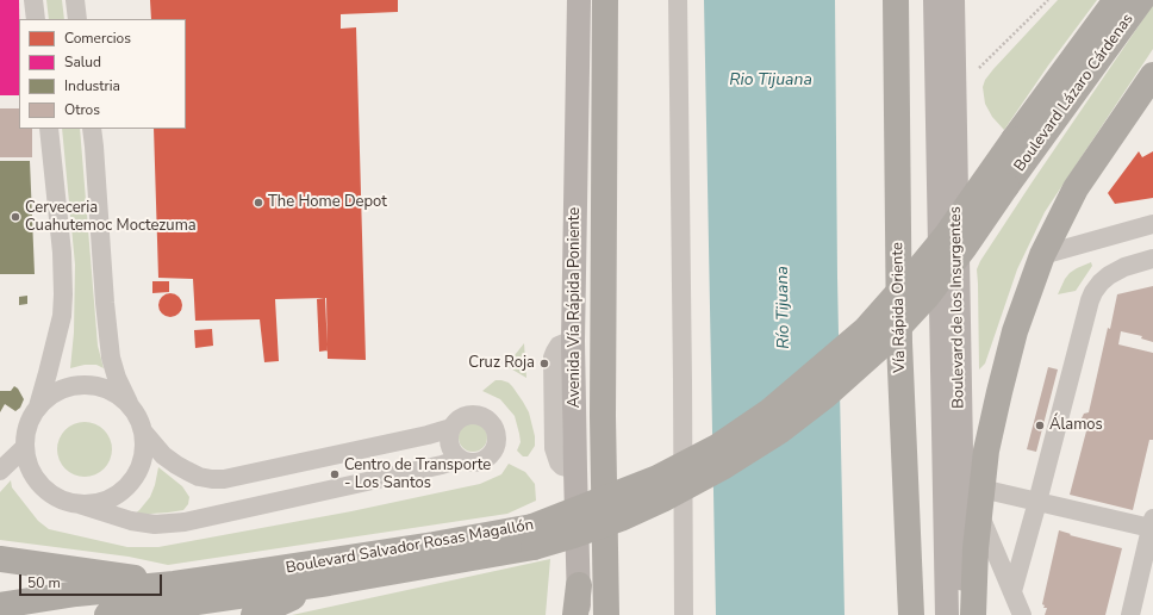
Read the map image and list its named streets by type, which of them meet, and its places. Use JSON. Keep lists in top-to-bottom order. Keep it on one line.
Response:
{"streets":{"highway":["Boulevard Lázaro Cárdenas","Avenida Vía Rápida Poniente","Vía Rápida Oriente","Boulevard Salvador Rosas Magallón"],"main road":["Boulevard de los Insurgentes"]},"crossings":[["Boulevard Lázaro Cárdenas","Boulevard Salvador Rosas Magallón"]],"water":["Rio Tijuana","Río Tijuana"],"places":["The Home Depot","Cerveceria Cuahutemoc Moctezuma","Cruz Roja","Álamos","Centro de Transporte - Los Santos"],"legend":["Comercios","Salud","Industria","Otros"],"scale_bar":"50 m"}
